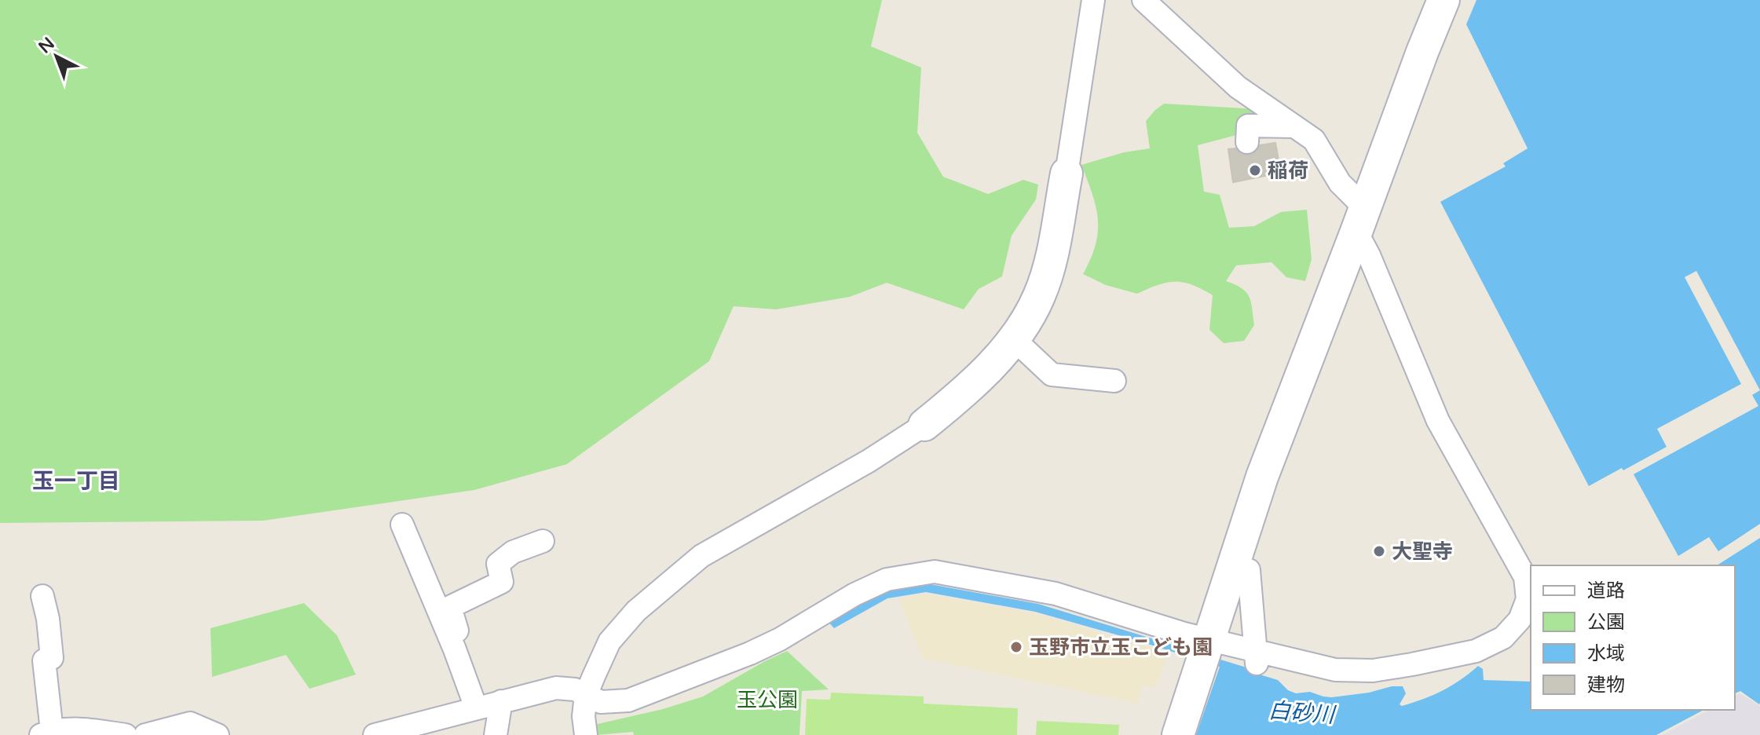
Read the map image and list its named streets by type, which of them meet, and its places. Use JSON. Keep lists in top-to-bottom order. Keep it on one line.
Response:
{"districts":["玉一丁目"],"water":["白砂川"],"parks":["玉公園"],"places":["稲荷","大聖寺","玉野市立玉こども園"],"legend":["道路","公園","水域","建物"],"north":"top left"}
